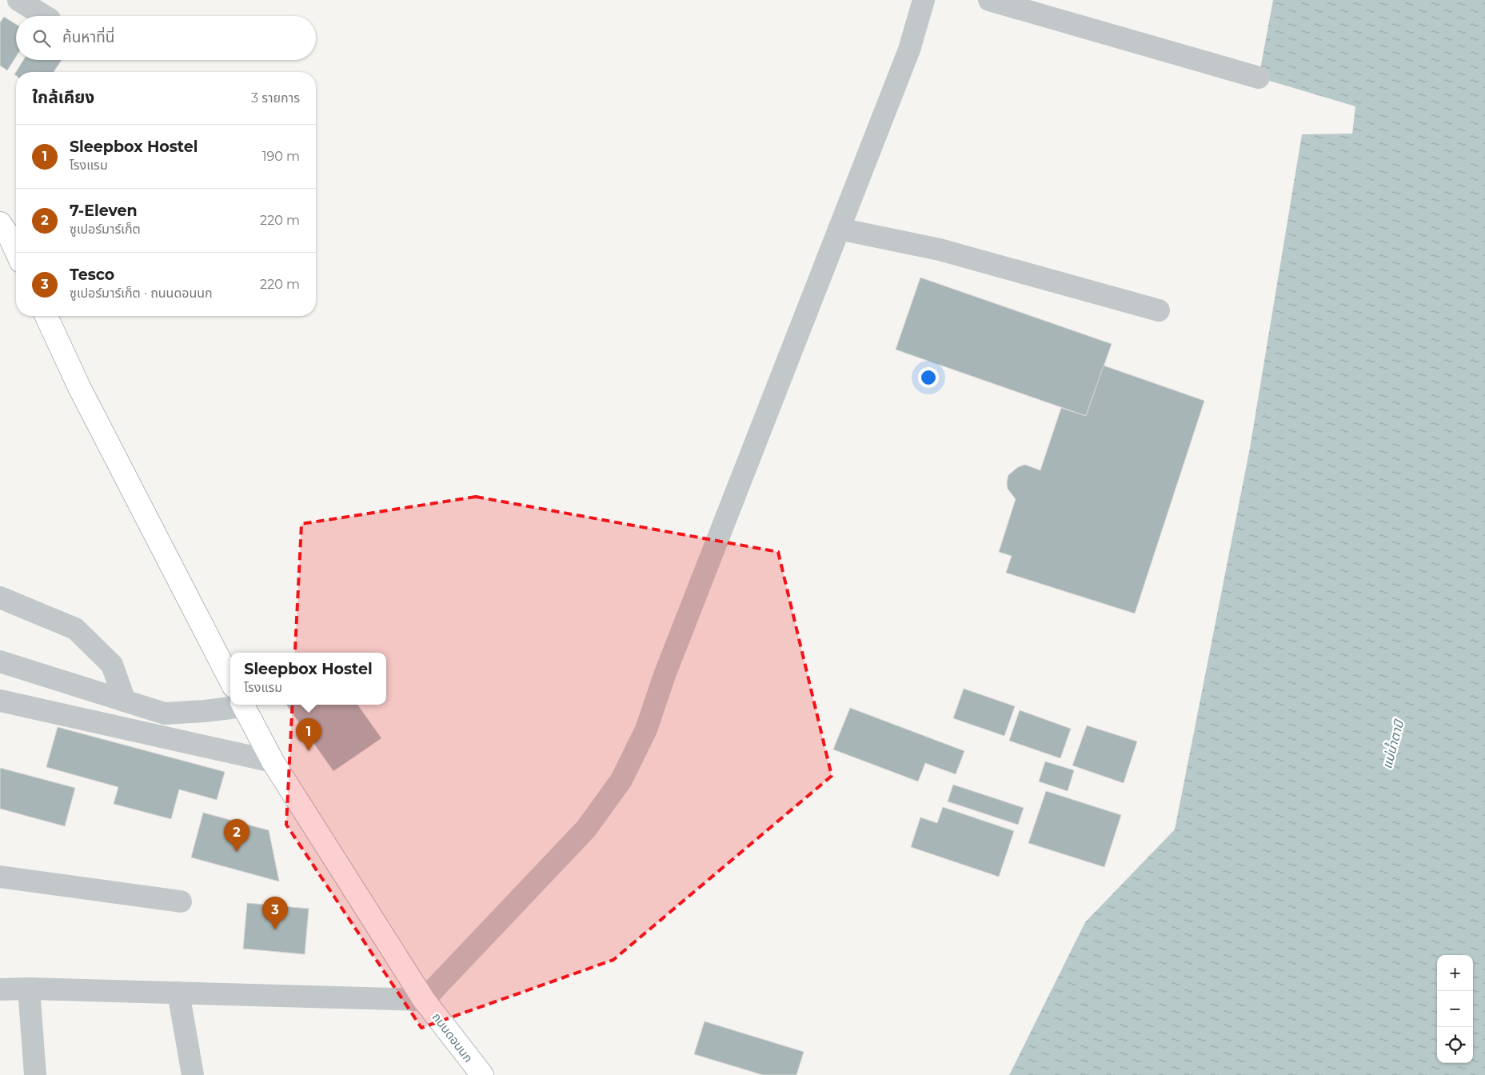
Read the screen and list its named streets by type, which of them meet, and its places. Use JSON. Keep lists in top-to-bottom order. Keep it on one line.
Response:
{"streets":{"main road":["ถนนดอนนก"]},"water":["แม่น้ำตาปี"],"page":{"search":"ค้นหาที่นี่","heading":["ใกล้เคียง","3 รายการ"],"list":[{"mark":"1","name":"Sleepbox Hostel","note":"โรงแรม","value":"190 m"},{"mark":"2","name":"7-Eleven","note":"ซูเปอร์มาร์เก็ต","value":"220 m"},{"mark":"3","name":"Tesco","note":"ซูเปอร์มาร์เก็ต · ถนนดอนนก","value":"220 m"}],"popup":["Sleepbox Hostel","โรงแรม"],"pins":["1","2","3"],"map_buttons":["+","−"]}}
